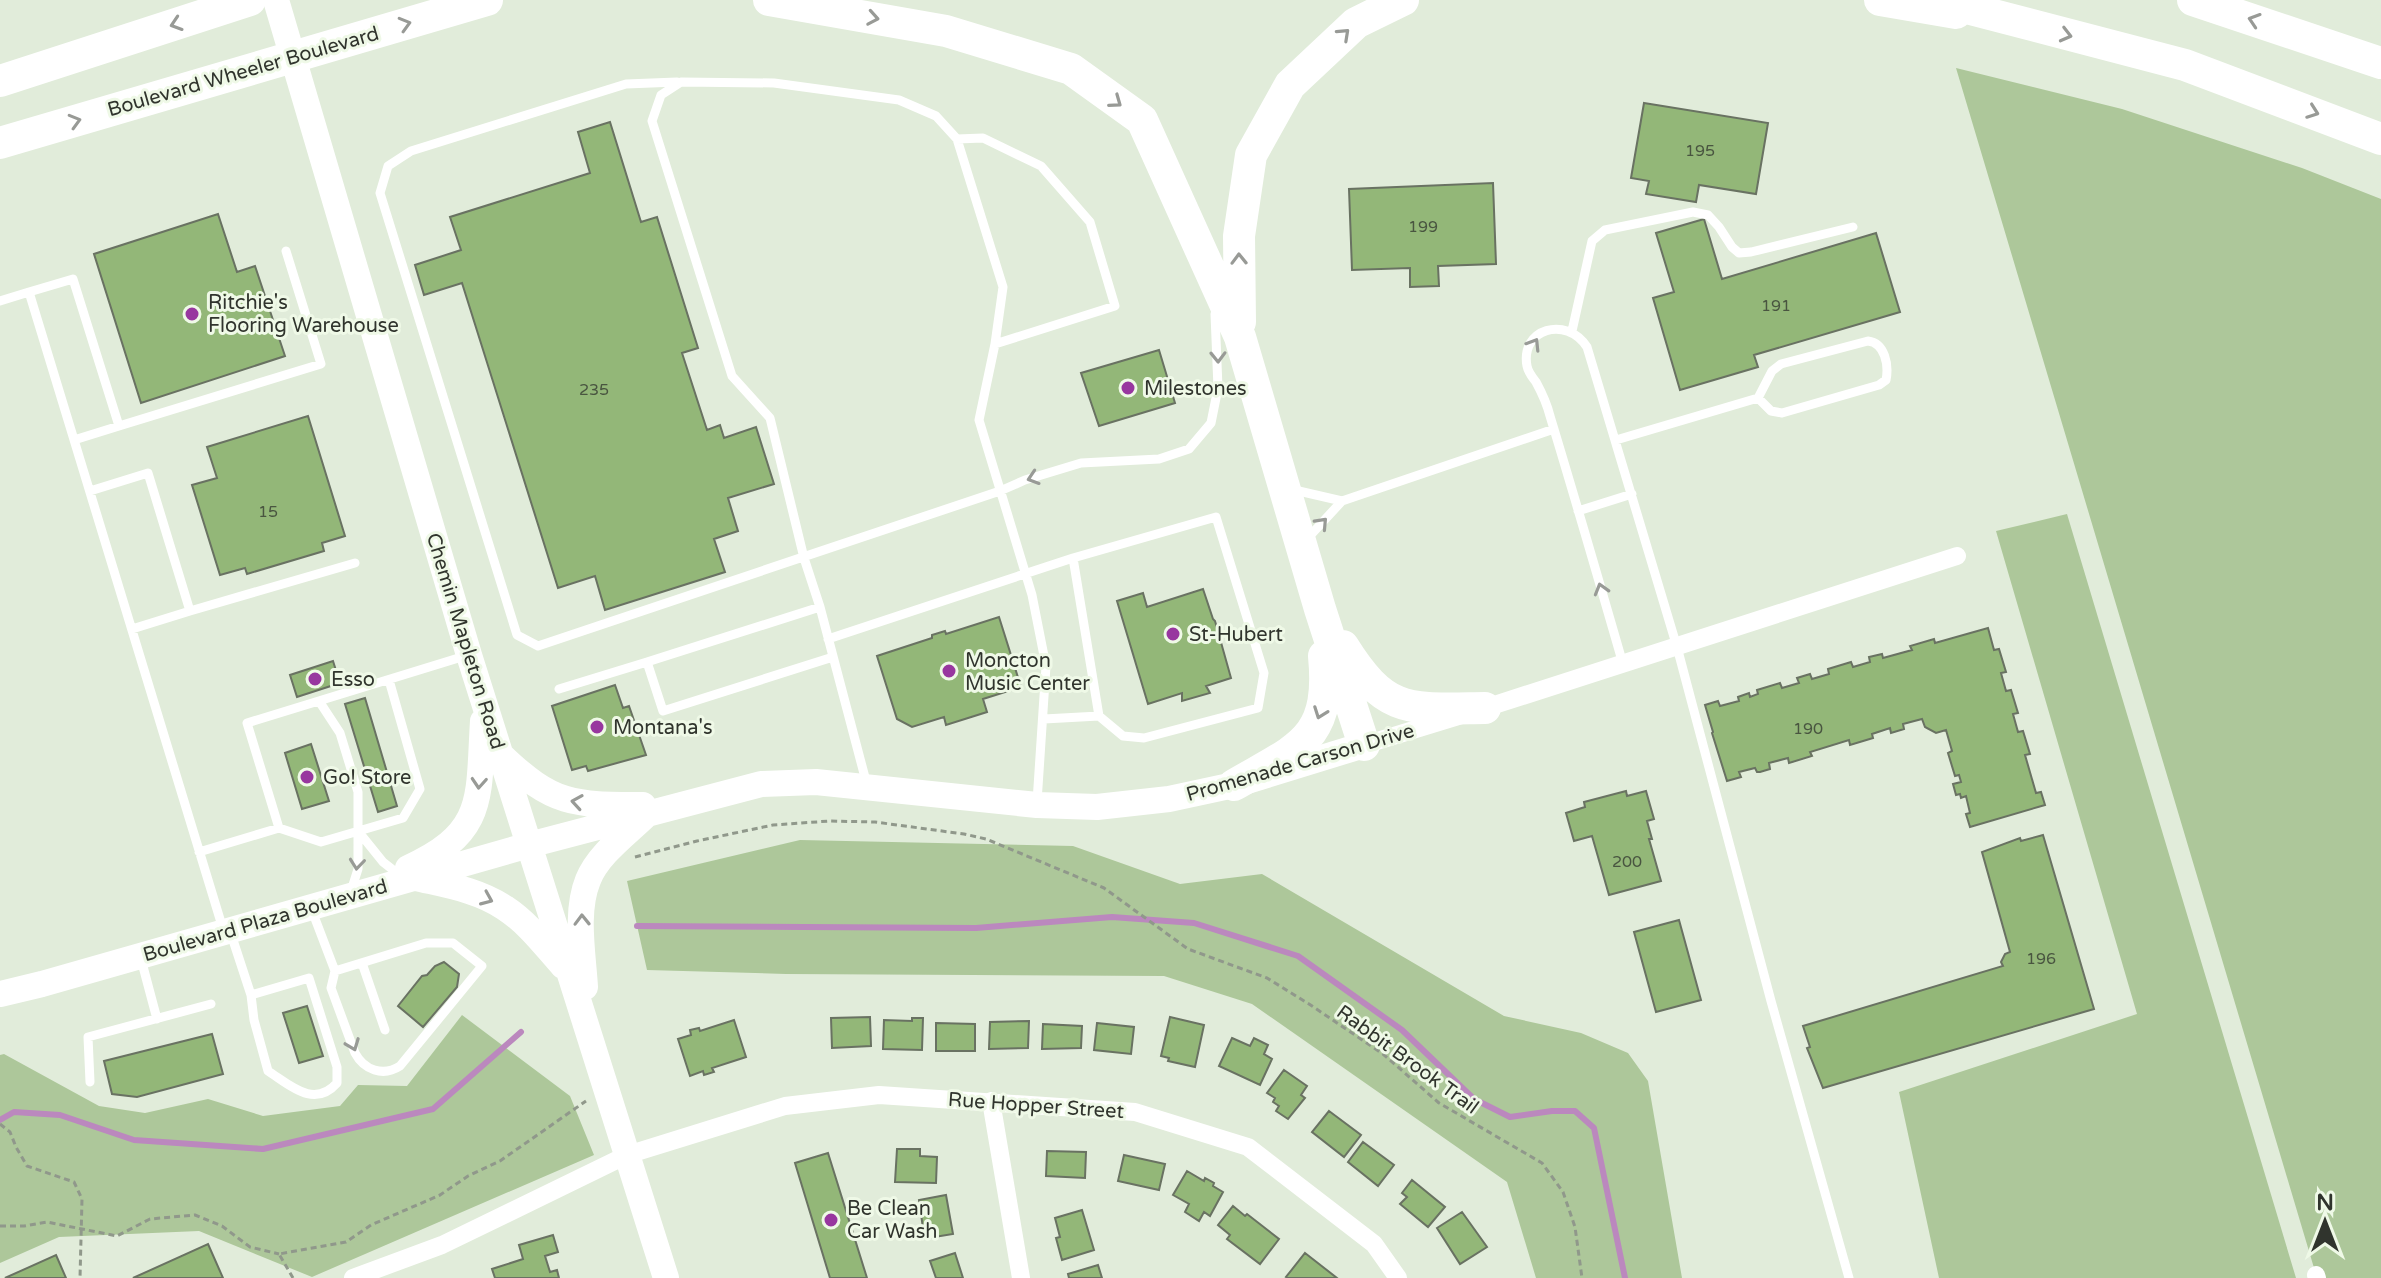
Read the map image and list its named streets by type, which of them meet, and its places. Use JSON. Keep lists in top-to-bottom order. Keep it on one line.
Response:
{"streets":{"highway":["Boulevard Wheeler Boulevard"],"main road":["Chemin Mapleton Road","Promenade Carson Drive","Boulevard Plaza Boulevard"],"street":["Rue Hopper Street"],"path":["Rabbit Brook Trail"]},"crossings":[["Chemin Mapleton Road","Promenade Carson Drive"],["Chemin Mapleton Road","Boulevard Plaza Boulevard"],["Chemin Mapleton Road","Rue Hopper Street"],["Promenade Carson Drive","Boulevard Plaza Boulevard"]],"places":["Ritchie's Flooring Warehouse","Milestones","St-Hubert","Moncton Music Center","Esso","Montana's","Go! Store","Be Clean Car Wash"],"house_numbers":["195","199","191","235","15","190","200","196"],"north":"top"}
